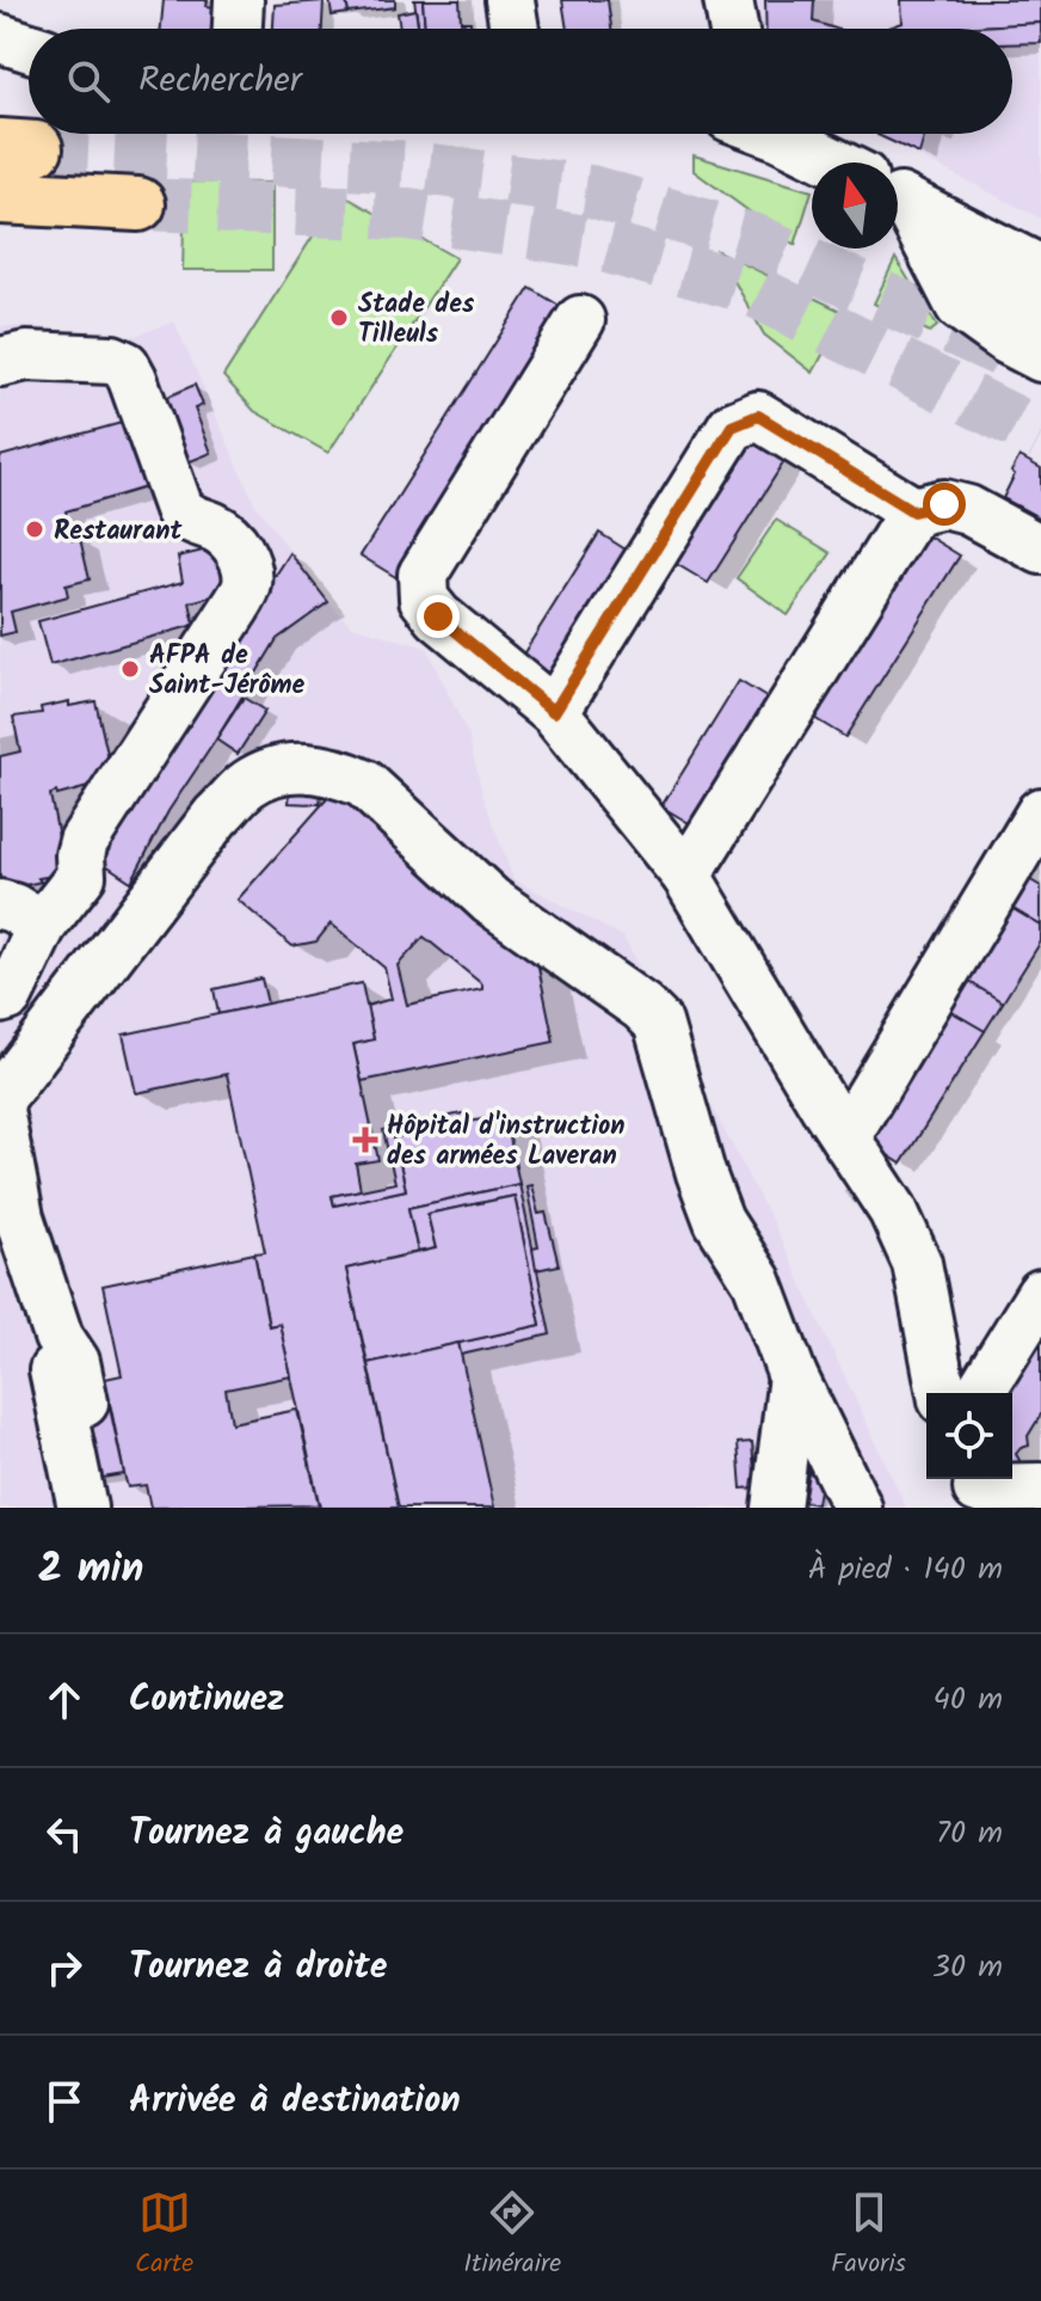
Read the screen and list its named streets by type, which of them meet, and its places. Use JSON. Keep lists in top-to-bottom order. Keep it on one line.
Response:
{"places":{"other":["Stade des Tilleuls","Restaurant","AFPA de Saint-Jérôme"],"health":["Hôpital d'instruction des armées Laveran"]},"north":"top","page":{"search":"Rechercher","heading":["2 min","À pied · 140 m"],"list":[["Continuez","40 m"],["Tournez à gauche","70 m"],["Tournez à droite","30 m"],"Arrivée à destination"],"nav":["Carte","Itinéraire","Favoris"]}}
